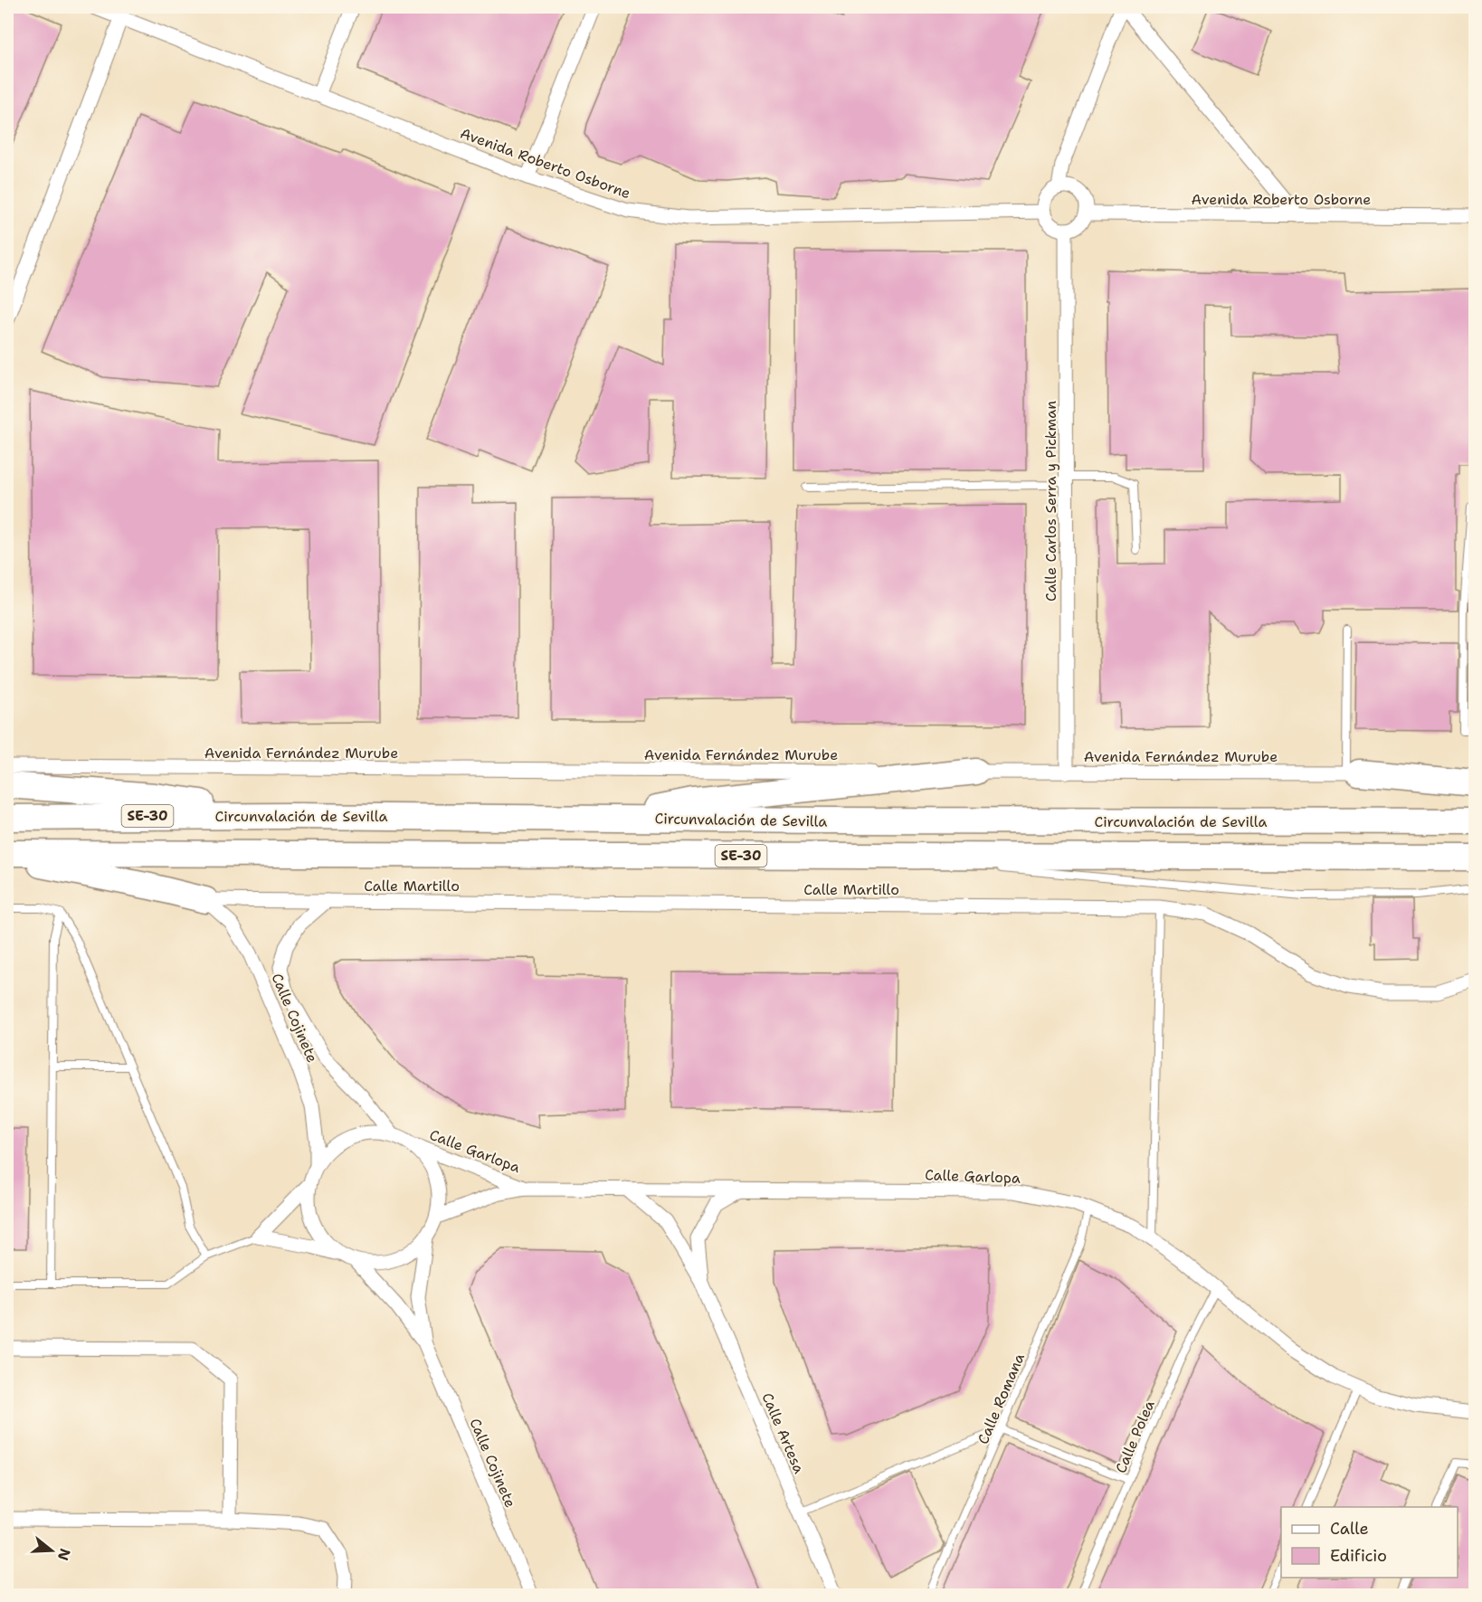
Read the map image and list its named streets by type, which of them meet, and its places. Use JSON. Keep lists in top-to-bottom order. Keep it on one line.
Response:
{"streets":{"highway":["SE-30","Circunvalación de Sevilla"],"street":["Avenida Roberto Osborne","Calle Carlos Serra y Pickman","Avenida Fernández Murube","Calle Martillo","Calle Cojinete","Calle Garlopa","Calle Artesa"],"lane":["Calle Romana","Calle Polea"]},"crossings":[["Avenida Roberto Osborne","Calle Carlos Serra y Pickman"],["Calle Carlos Serra y Pickman","Avenida Fernández Murube"],["Calle Martillo","Calle Cojinete"],["Calle Cojinete","Calle Garlopa"],["Calle Garlopa","Calle Romana"],["Calle Garlopa","Calle Artesa"],["Calle Garlopa","Calle Polea"]],"legend":["Calle","Edificio"],"north":"right"}
